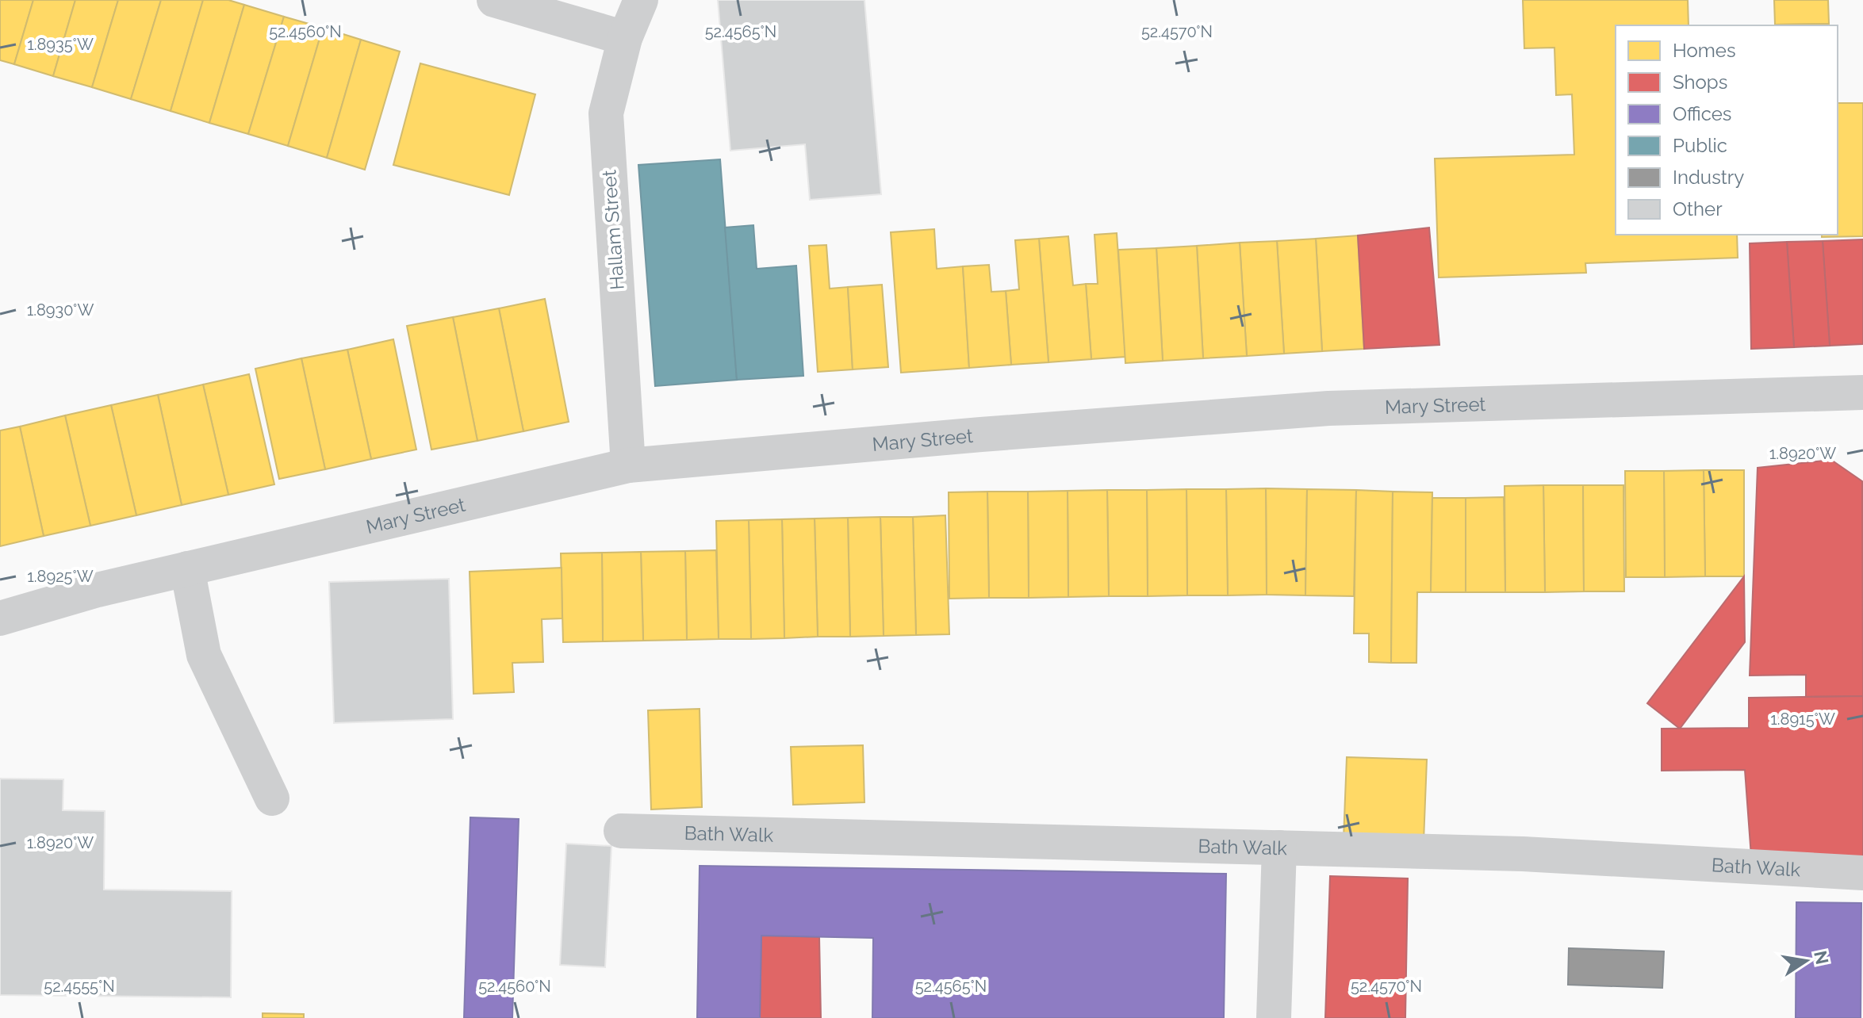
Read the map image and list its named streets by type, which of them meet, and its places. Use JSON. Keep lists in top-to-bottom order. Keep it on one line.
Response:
{"streets":{"street":["Hallam Street","Mary Street","Bath Walk"]},"crossings":[["Hallam Street","Mary Street"]],"legend":["Homes","Shops","Offices","Public","Industry","Other"],"north":"right","coordinates":["52.4560°N","52.4565°N","52.4570°N","1.8935°W","1.8930°W","1.8920°W","1.8925°W","1.8915°W","52.4555°N"]}
